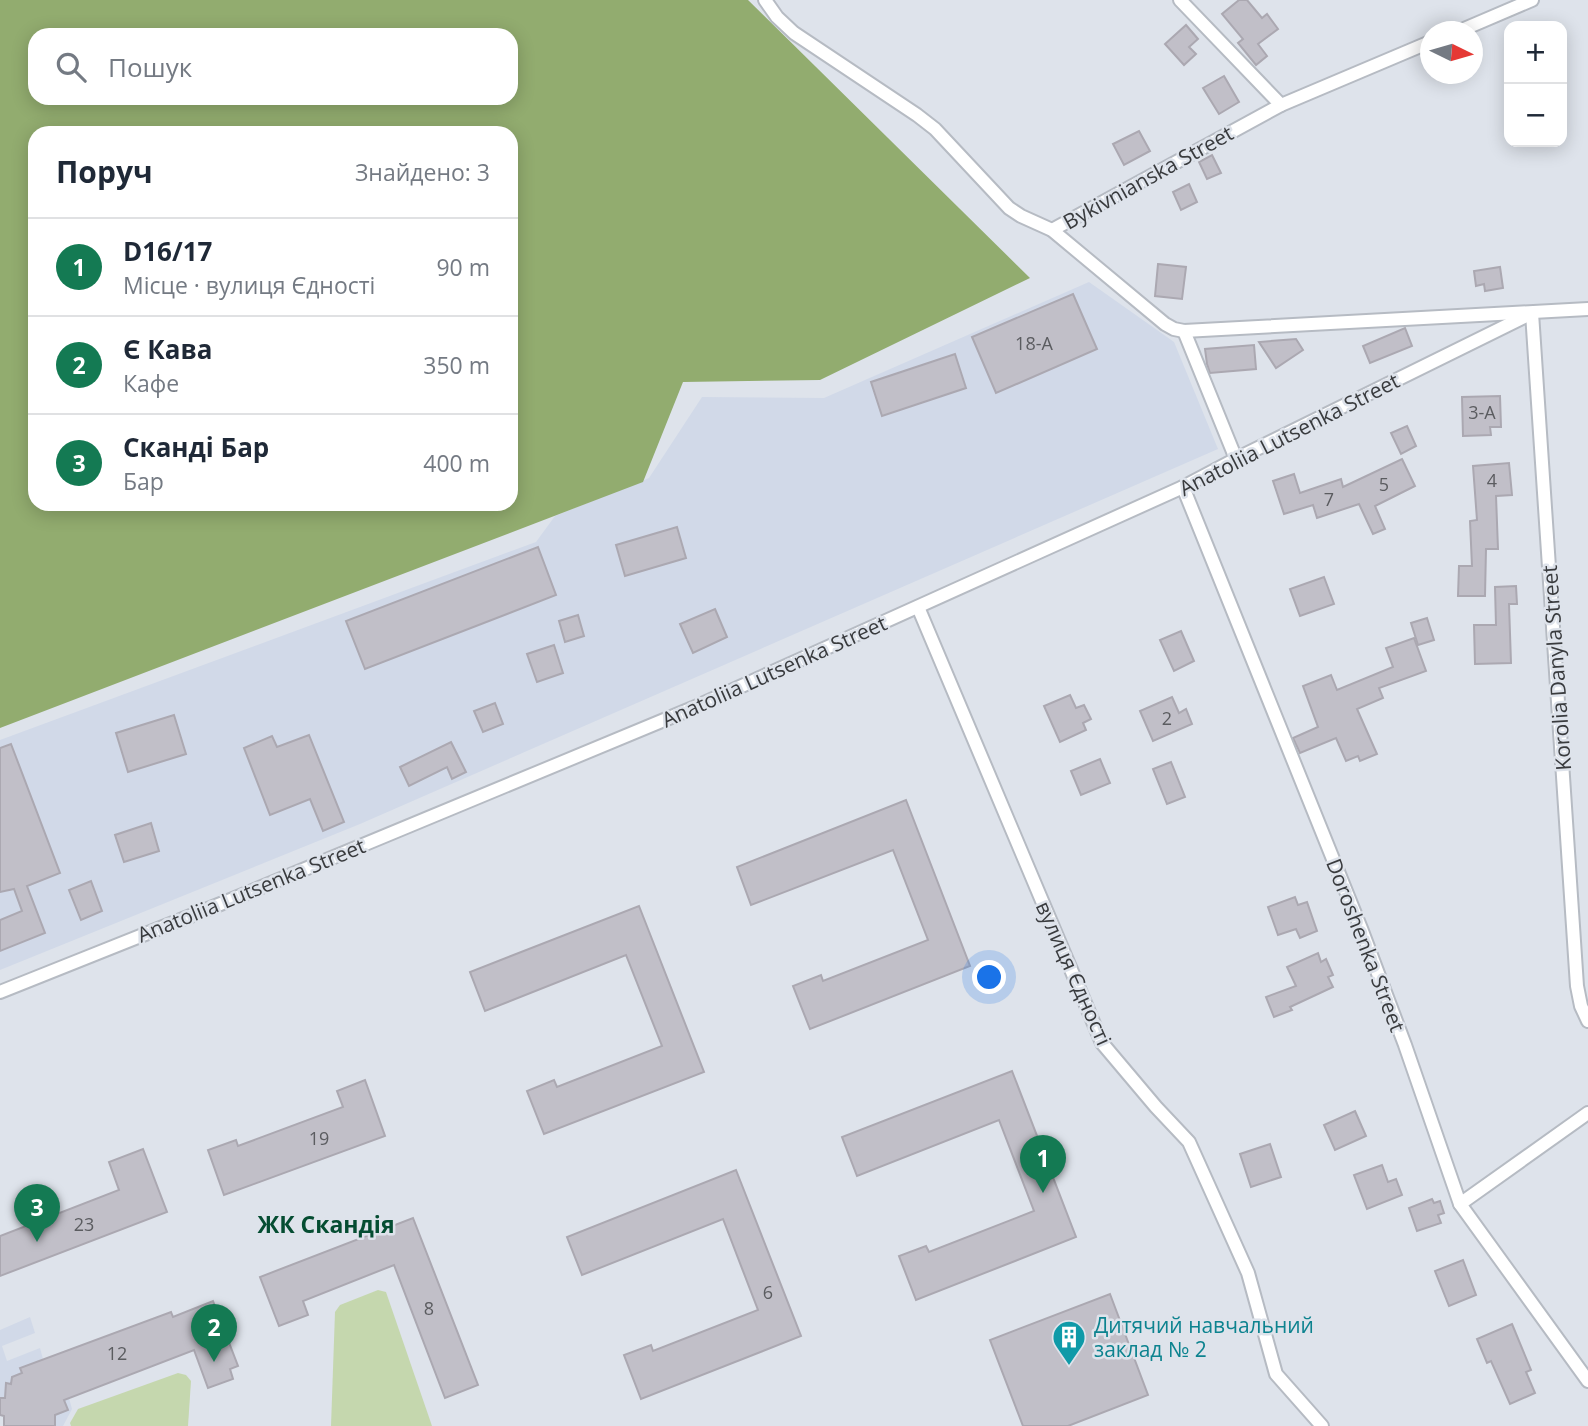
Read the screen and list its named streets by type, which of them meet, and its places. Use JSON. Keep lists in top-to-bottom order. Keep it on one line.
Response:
{"streets":{"street":["Bykivnianska Street","Anatoliia Lutsenka Street","Korolia Danyla Street","Doroshenka Street","вулиця Єдності"]},"crossings":[["Anatoliia Lutsenka Street","Korolia Danyla Street"],["Anatoliia Lutsenka Street","Doroshenka Street"],["Anatoliia Lutsenka Street","вулиця Єдності"]],"districts":["ЖК Скандія"],"places":{"building":["Дитячий навчальний заклад № 2"]},"house_numbers":["18-А","3-А","4","5","7","2","19","23","6","8","12"],"north":"right","page":{"map_buttons":["+","−"],"search":"Пошук","heading":["Поруч","Знайдено: 3"],"list":[{"mark":"1","name":"D16/17","note":"Місце · вулиця Єдності","value":"90 m"},{"mark":"2","name":"Є Кава","note":"Кафе","value":"350 m"},{"mark":"3","name":"Сканді Бар","note":"Бар","value":"400 m"}],"pins":["1","3","2"]}}
